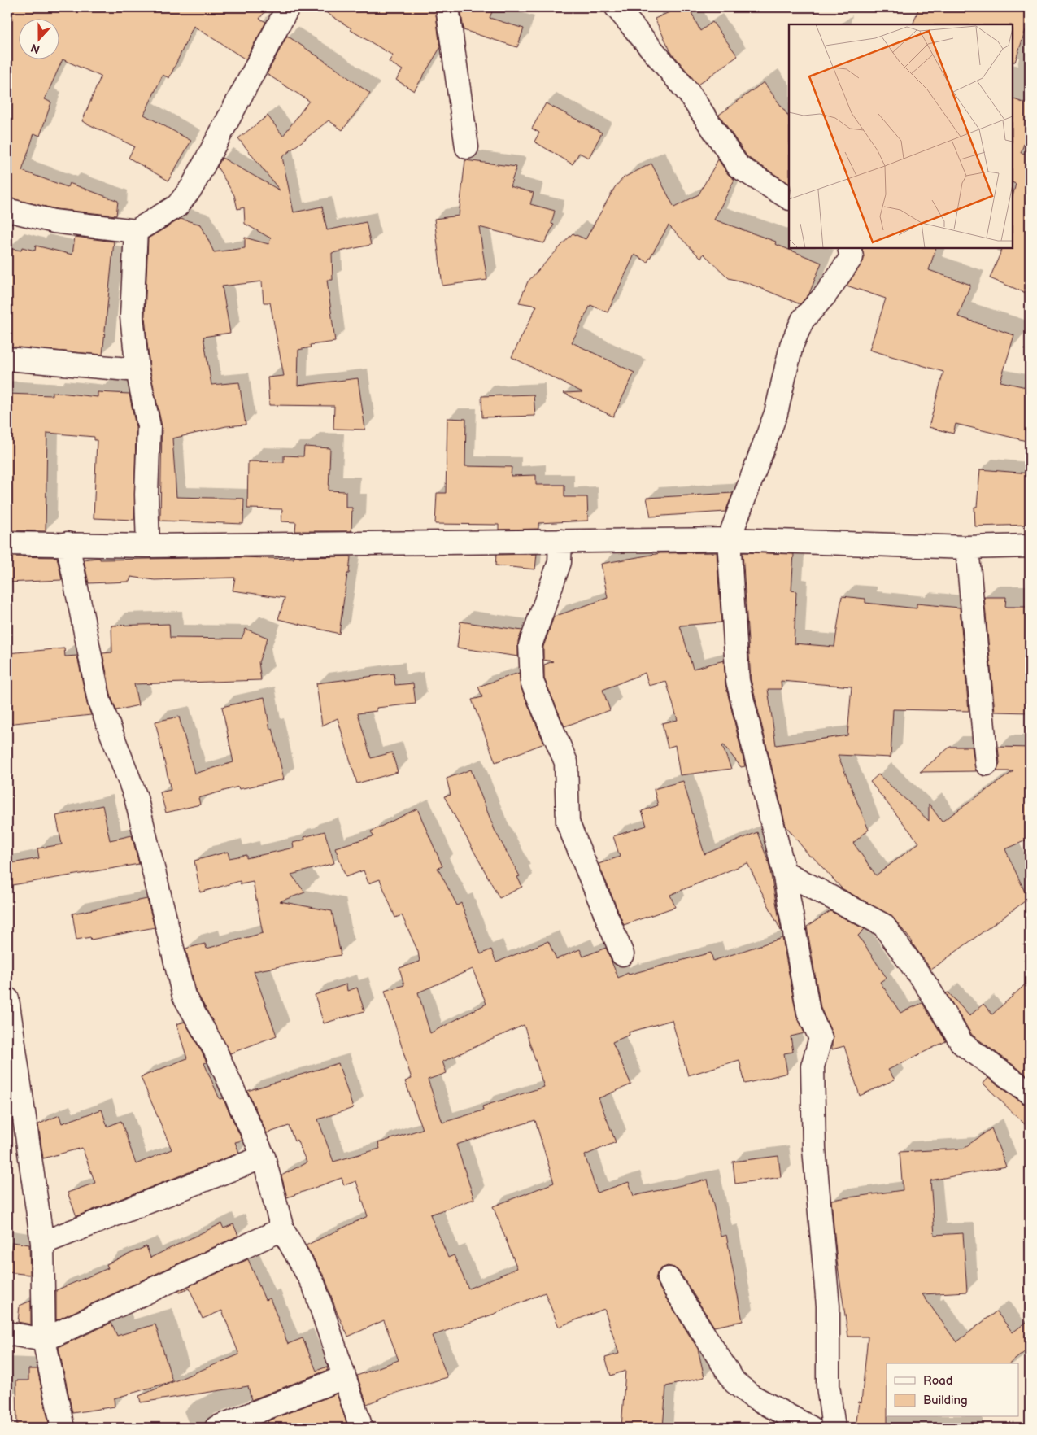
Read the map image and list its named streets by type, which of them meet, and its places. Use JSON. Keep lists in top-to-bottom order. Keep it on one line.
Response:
{"legend":["Road","Building"],"north":"bottom"}
